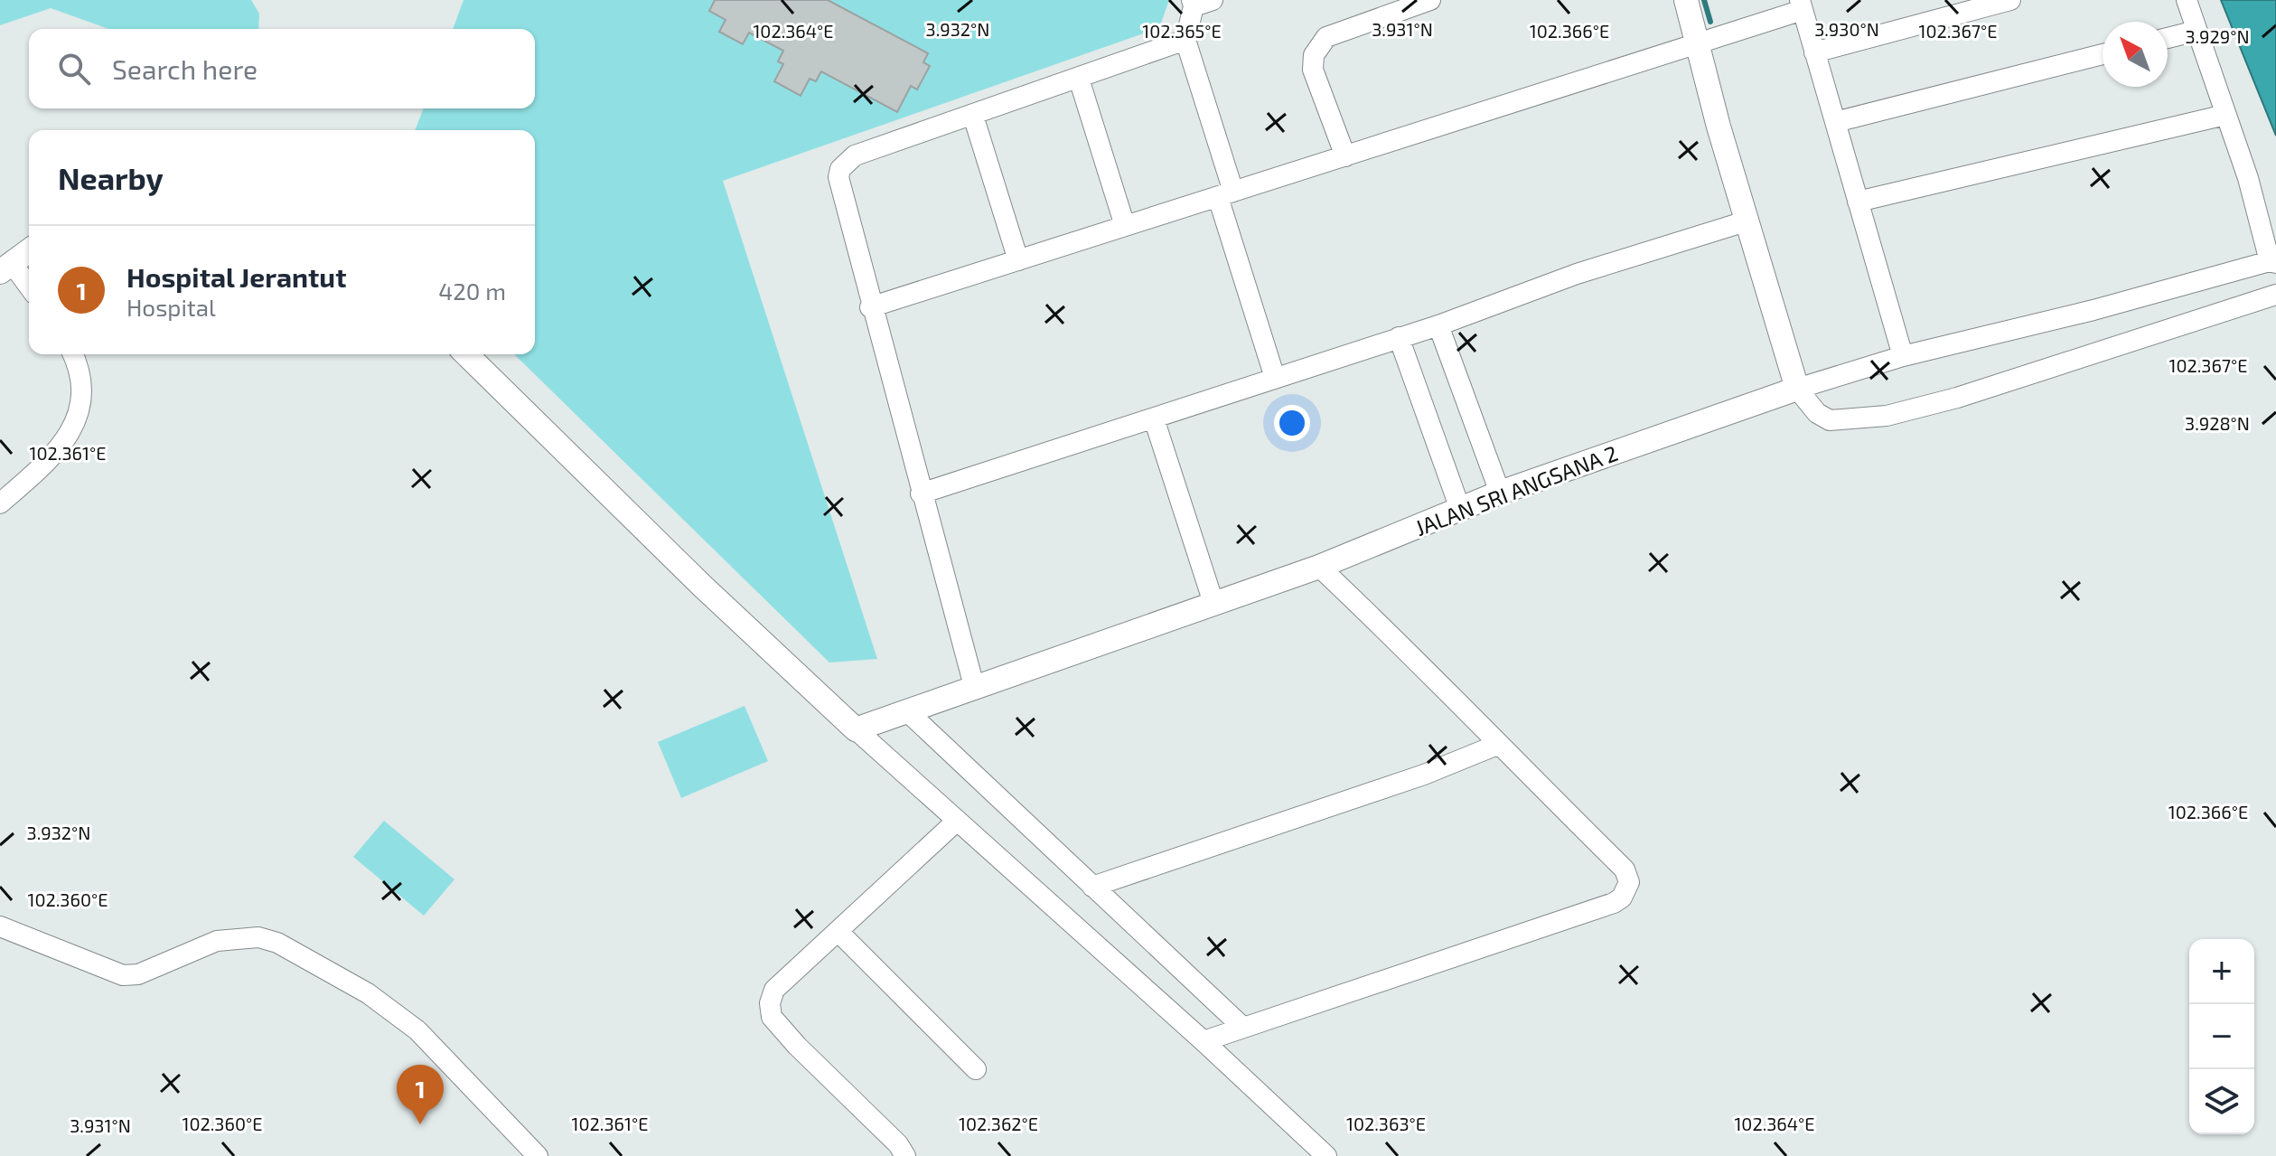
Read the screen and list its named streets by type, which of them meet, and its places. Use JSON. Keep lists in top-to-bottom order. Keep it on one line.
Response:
{"streets":{"street":["JALAN SRI ANGSANA 2"]},"north":"top left","page":{"search":"Search here","heading":"Nearby","list":[{"mark":"1","name":"Hospital Jerantut","note":"Hospital","value":"420 m"}],"map_buttons":["+","−"],"pins":"1"},"coordinates":["3.932°N","3.931°N","3.930°N","102.365°E","102.364°E","102.366°E","102.367°E","3.929°N","3.928°N","102.361°E","102.360°E","102.362°E","102.363°E"]}
